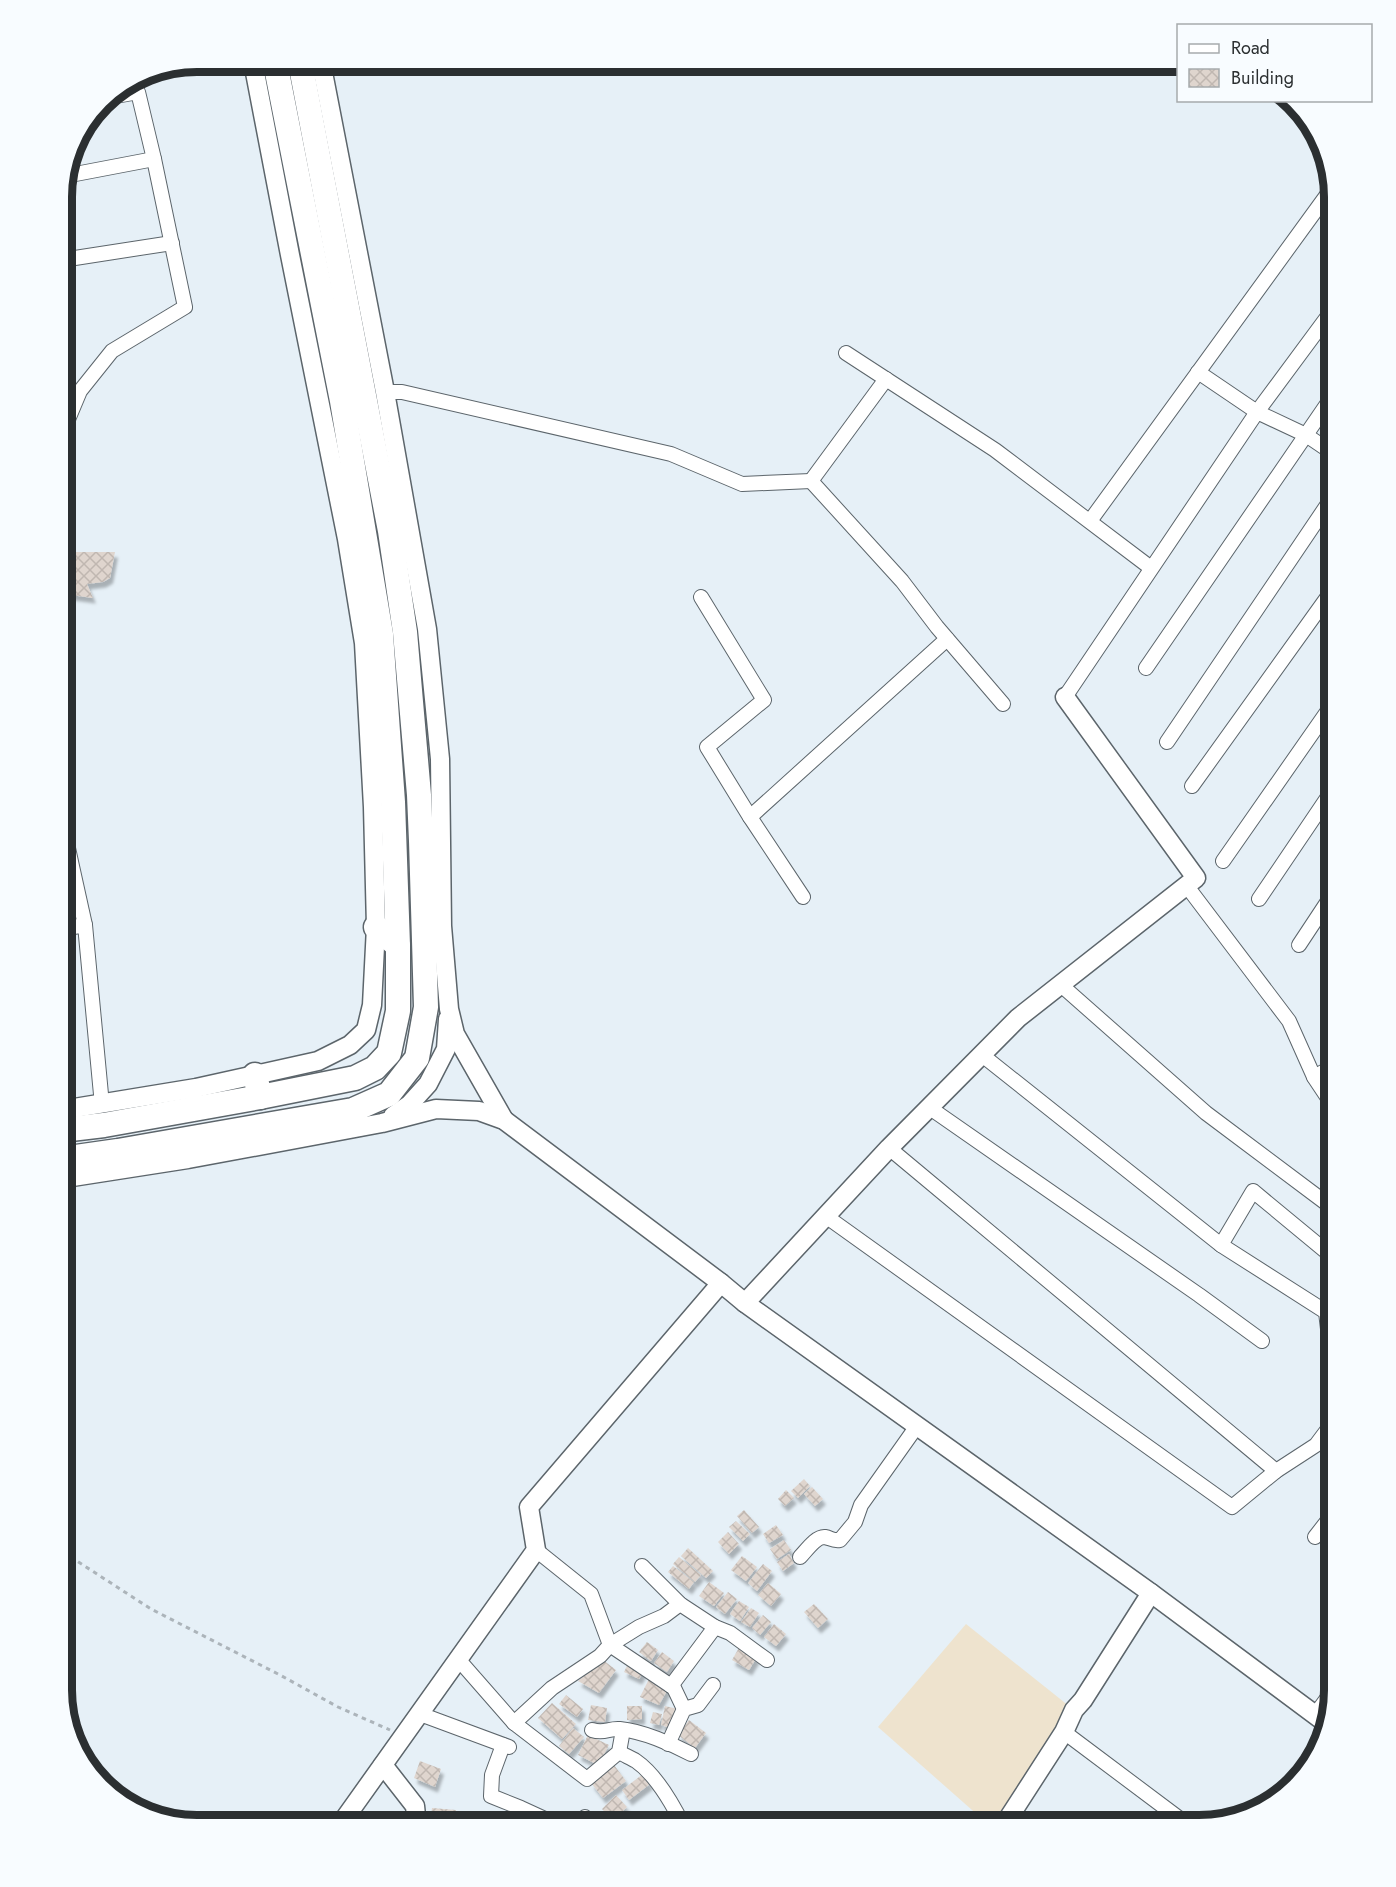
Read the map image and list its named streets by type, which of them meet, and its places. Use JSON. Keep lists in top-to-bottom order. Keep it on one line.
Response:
{"legend":["Road","Building"]}
